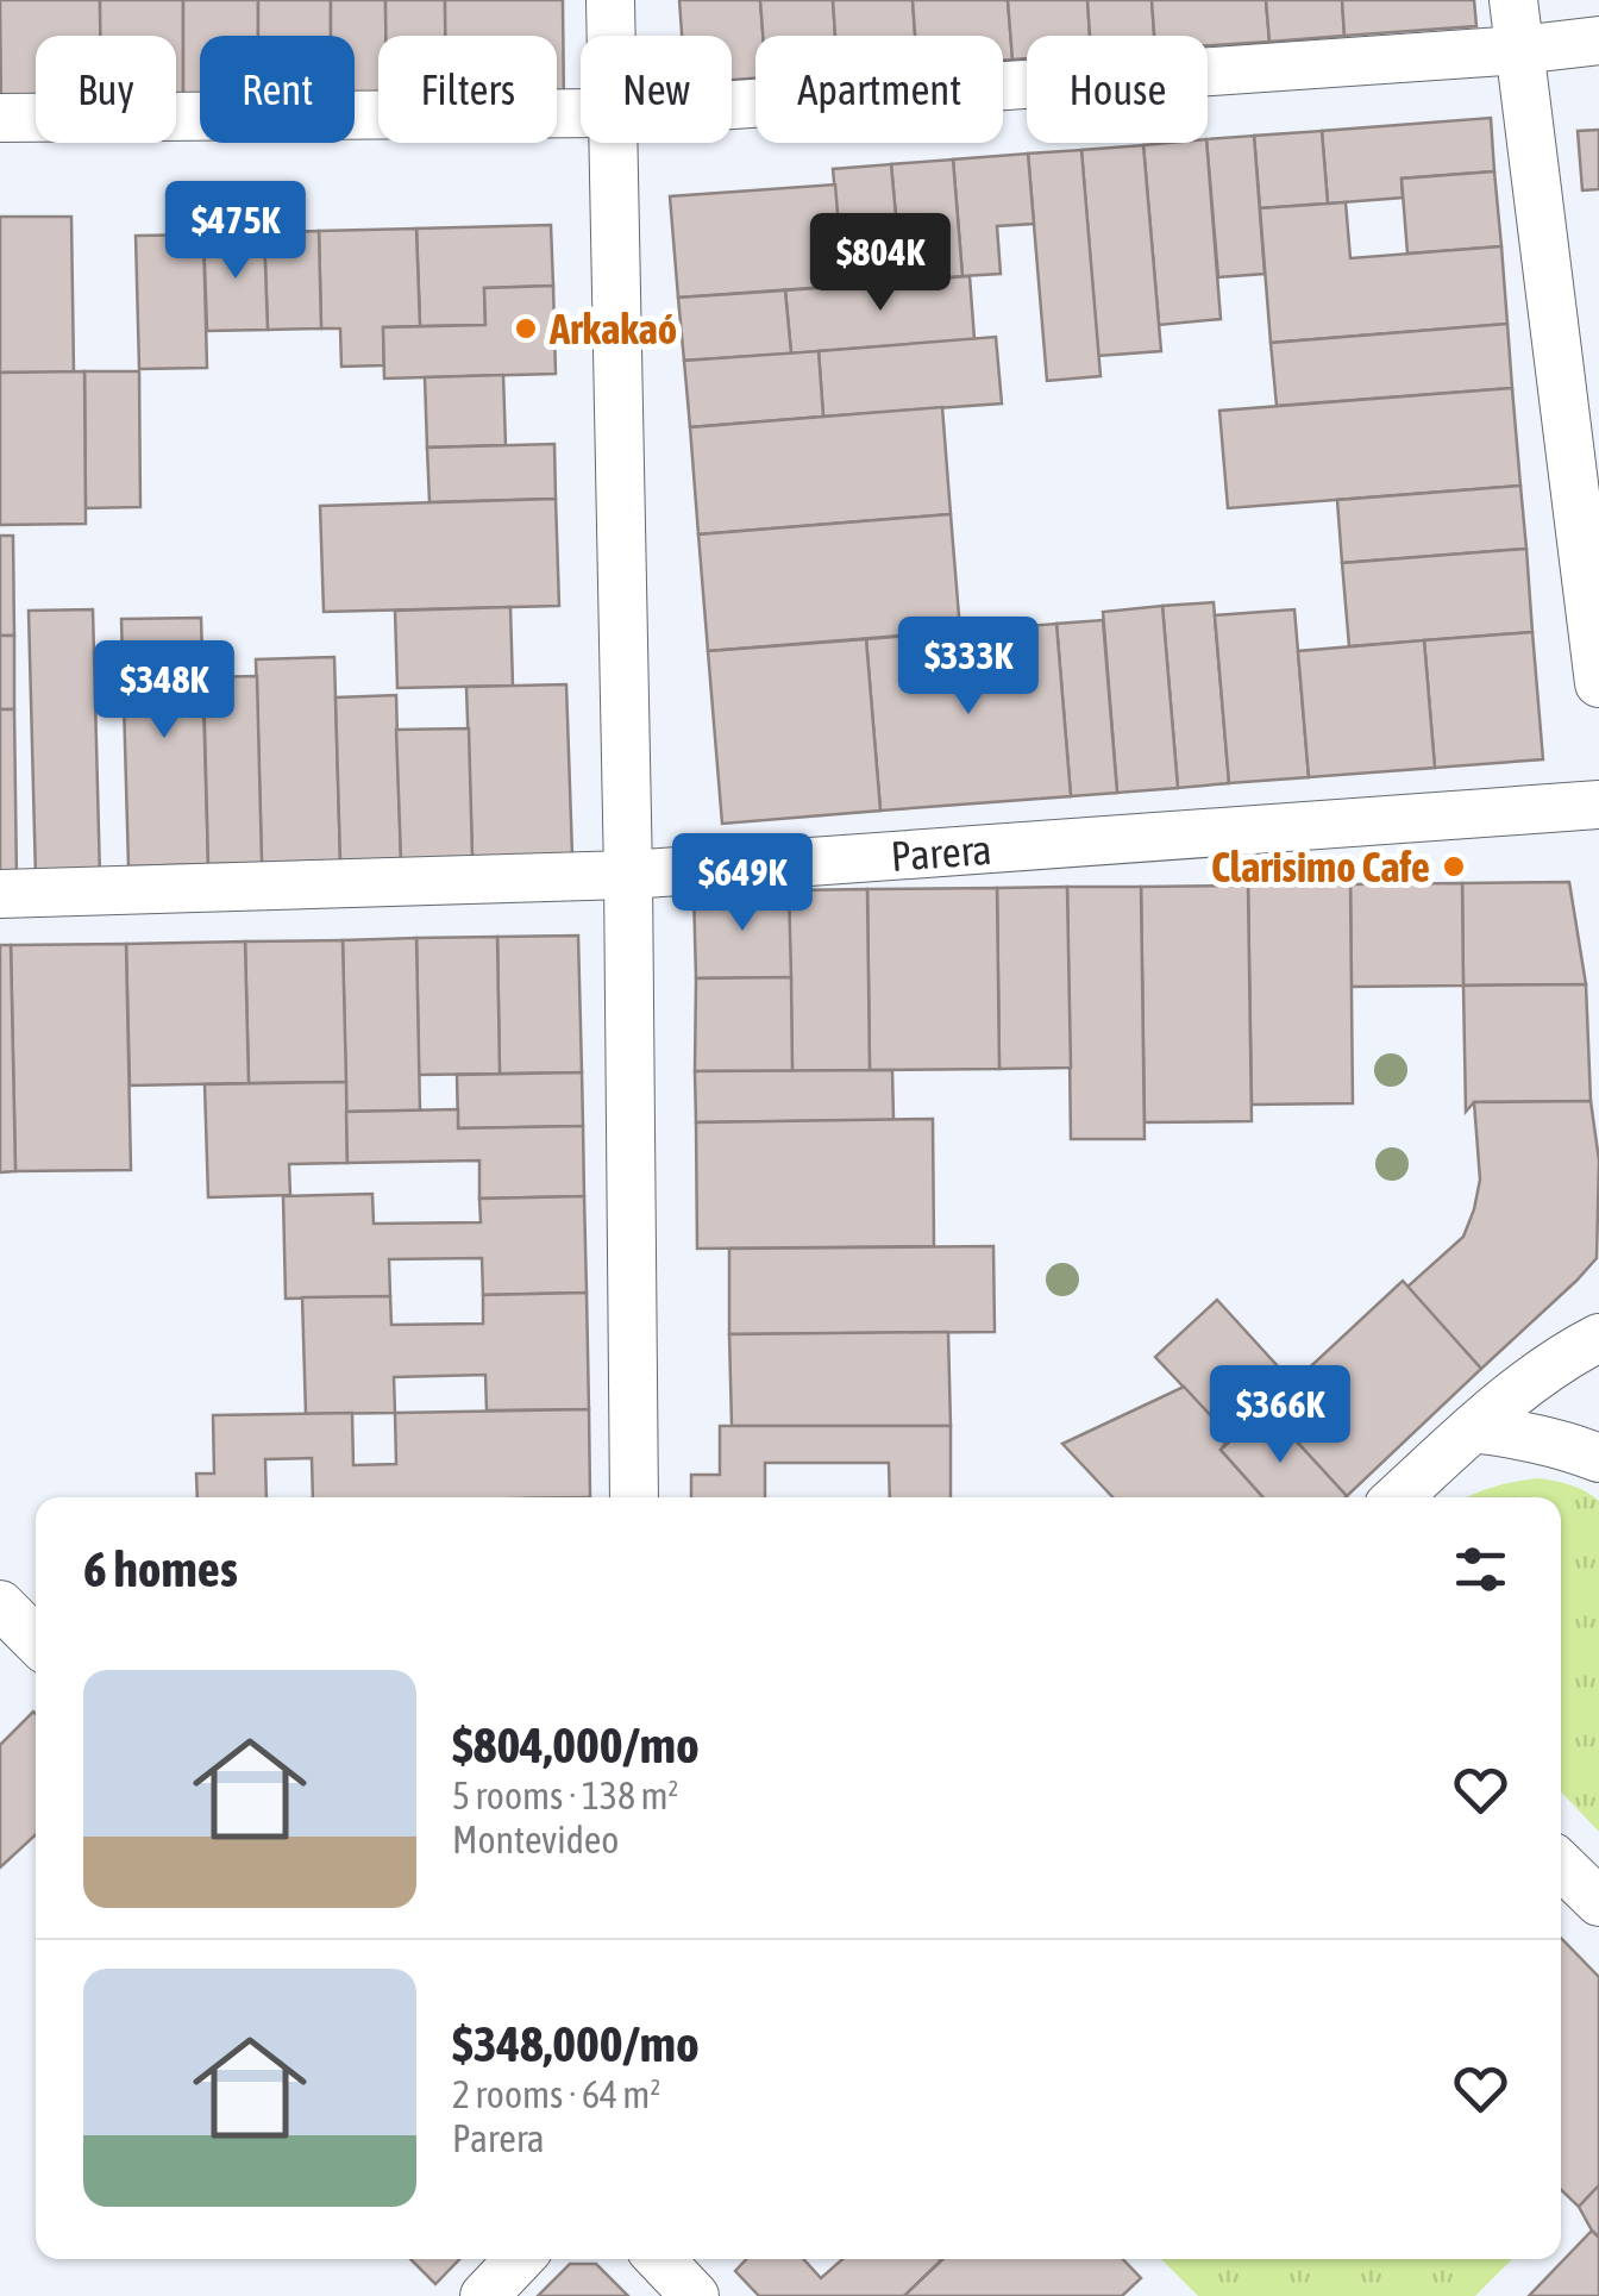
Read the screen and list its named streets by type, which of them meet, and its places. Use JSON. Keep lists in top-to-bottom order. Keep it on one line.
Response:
{"streets":{"street":["Parera"]},"places":["Arkakaó","Clarisimo Cafe"],"page":{"chip":["Buy","Rent","Filters","New","Apartment","House"],"price":["$475K","$804K","$333K","$348K","$649K","$366K"],"heading":"6 homes","list":[{"name":"$804,000/mo","note":"5 rooms · 138 m² · Montevideo"},{"name":"$348,000/mo","note":"2 rooms · 64 m² · Parera"}]}}
